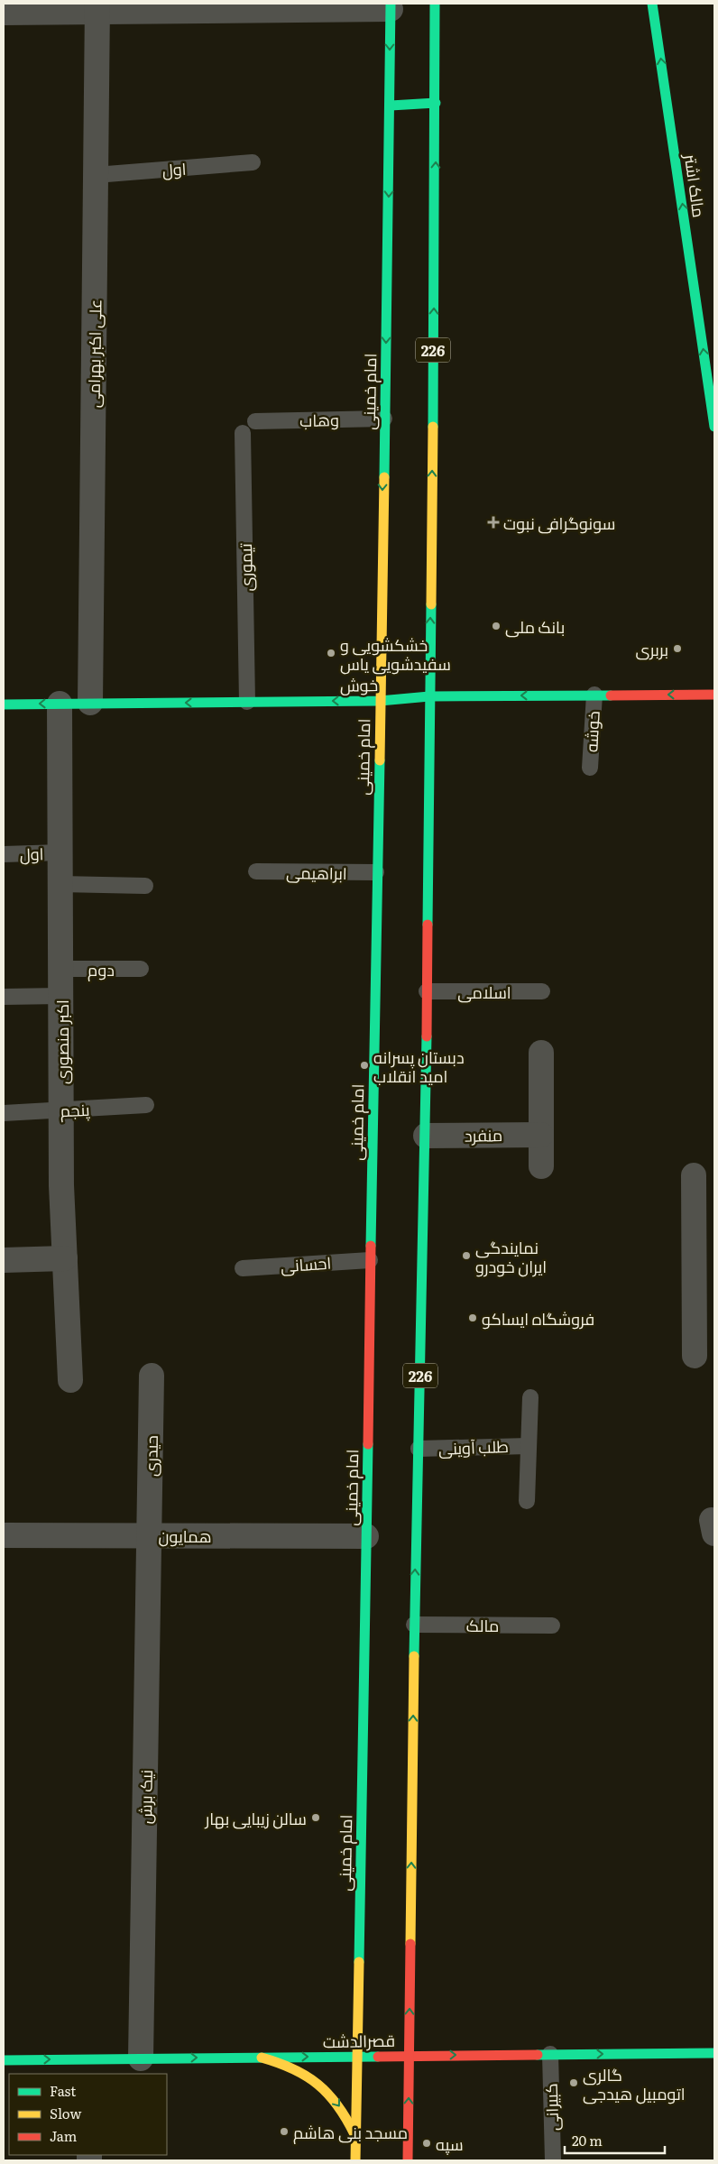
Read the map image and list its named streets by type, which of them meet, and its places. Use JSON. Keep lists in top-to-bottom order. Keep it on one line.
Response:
{"streets":{"main road":["مالک اشتر","226","امام خمینی","خوش","قصرالدشت"],"street":["علی اکبر بهرامی","اکبر منصوری","منفرد","حیدری","همایون","نیک برش"],"lane":["اول","وهاب","تیموری","خوشه","ابراهیمی","دوم","اسلامی","پنجم","احسانی","طلب آوینی","مالک","کبیرانی"]},"crossings":[["اول","علی اکبر بهرامی"],["اول","اکبر منصوری"],["226","خوش"],["226","اسلامی"],["226","منفرد"],["226","طلب آوینی"],["226","مالک"],["226","قصرالدشت"],["علی اکبر بهرامی","خوش"],["امام خمینی","وهاب"],["امام خمینی","خوش"],["امام خمینی","ابراهیمی"],["امام خمینی","احسانی"],["امام خمینی","همایون"],["امام خمینی","قصرالدشت"],["تیموری","خوش"],["خوش","خوشه"],["خوش","اکبر منصوری"],["دوم","اکبر منصوری"],["اکبر منصوری","پنجم"],["حیدری","همایون"],["حیدری","نیک برش"],["همایون","نیک برش"],["نیک برش","قصرالدشت"],["قصرالدشت","کبیرانی"]],"one_way":["مالک اشتر","خوش","قصرالدشت"],"places":{"health":["سونوگرافی نبوت"],"other":["بانک ملی","بربری","خشکشویی و سفیدشویی یاس","دبستان پسرانه امید انقلاب","نمایندگی ایران خودرو","فروشگاه ایساکو","سالن زیبایی بهار","گالرى اتومبیل هیدجى","مسجد بنی هاشم","سپه"]},"legend":["Fast","Slow","Jam"],"scale_bar":"20 m"}
